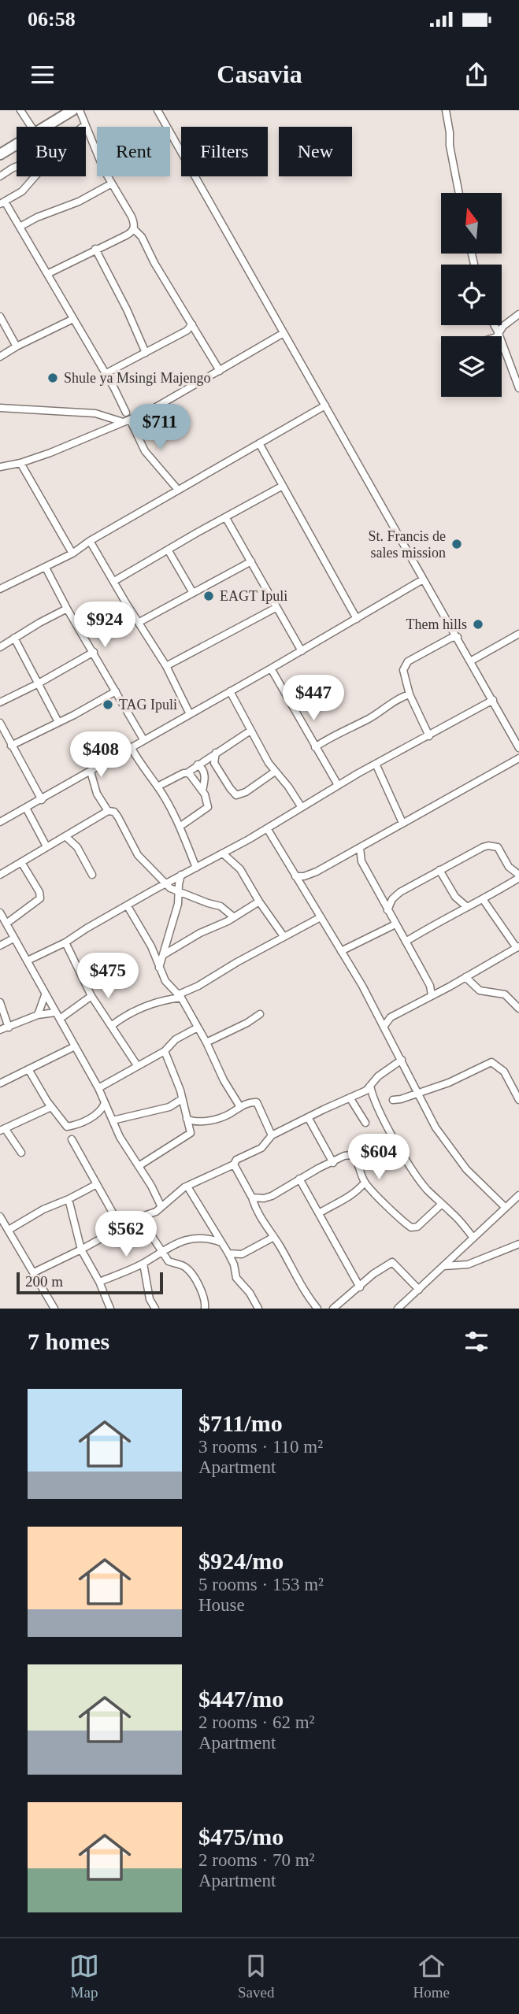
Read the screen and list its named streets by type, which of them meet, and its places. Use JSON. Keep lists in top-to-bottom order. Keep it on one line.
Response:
{"places":["Shule ya Msingi Majengo","St. Francis de sales mission","EAGT Ipuli","Them hills","TAG Ipuli"],"scale_bar":"200 m","north":"top","page":{"status":"06:58","header":"Casavia","chip":["Buy","Rent","Filters","New"],"price":["$711","$924","$447","$408","$475","$604","$562"],"scale":"200 m","heading":"7 homes","list":[{"name":"$711/mo","note":"3 rooms · 110 m² · Apartment"},{"name":"$924/mo","note":"5 rooms · 153 m² · House"},{"name":"$447/mo","note":"2 rooms · 62 m² · Apartment"},{"name":"$475/mo","note":"2 rooms · 70 m² · Apartment"}],"tabs":["Map","Saved","Home"]}}
